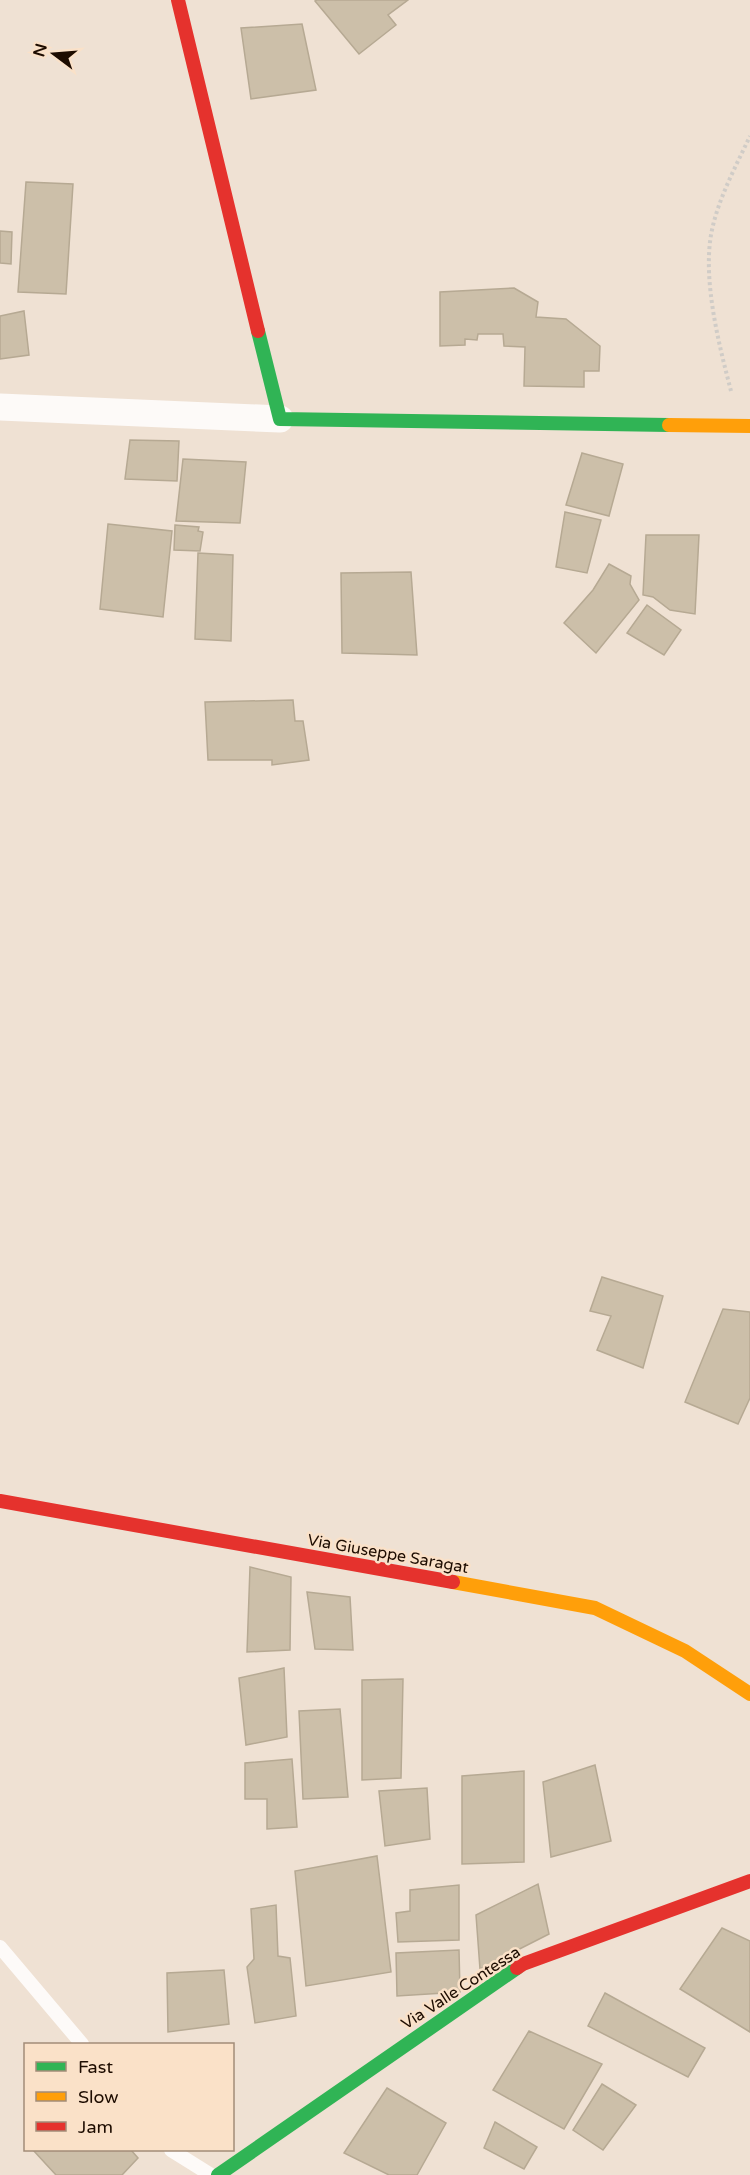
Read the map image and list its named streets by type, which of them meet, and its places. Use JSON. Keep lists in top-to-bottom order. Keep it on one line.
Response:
{"streets":{"street":["Via Giuseppe Saragat","Via Valle Contessa"]},"legend":["Fast","Slow","Jam"],"north":"left"}
